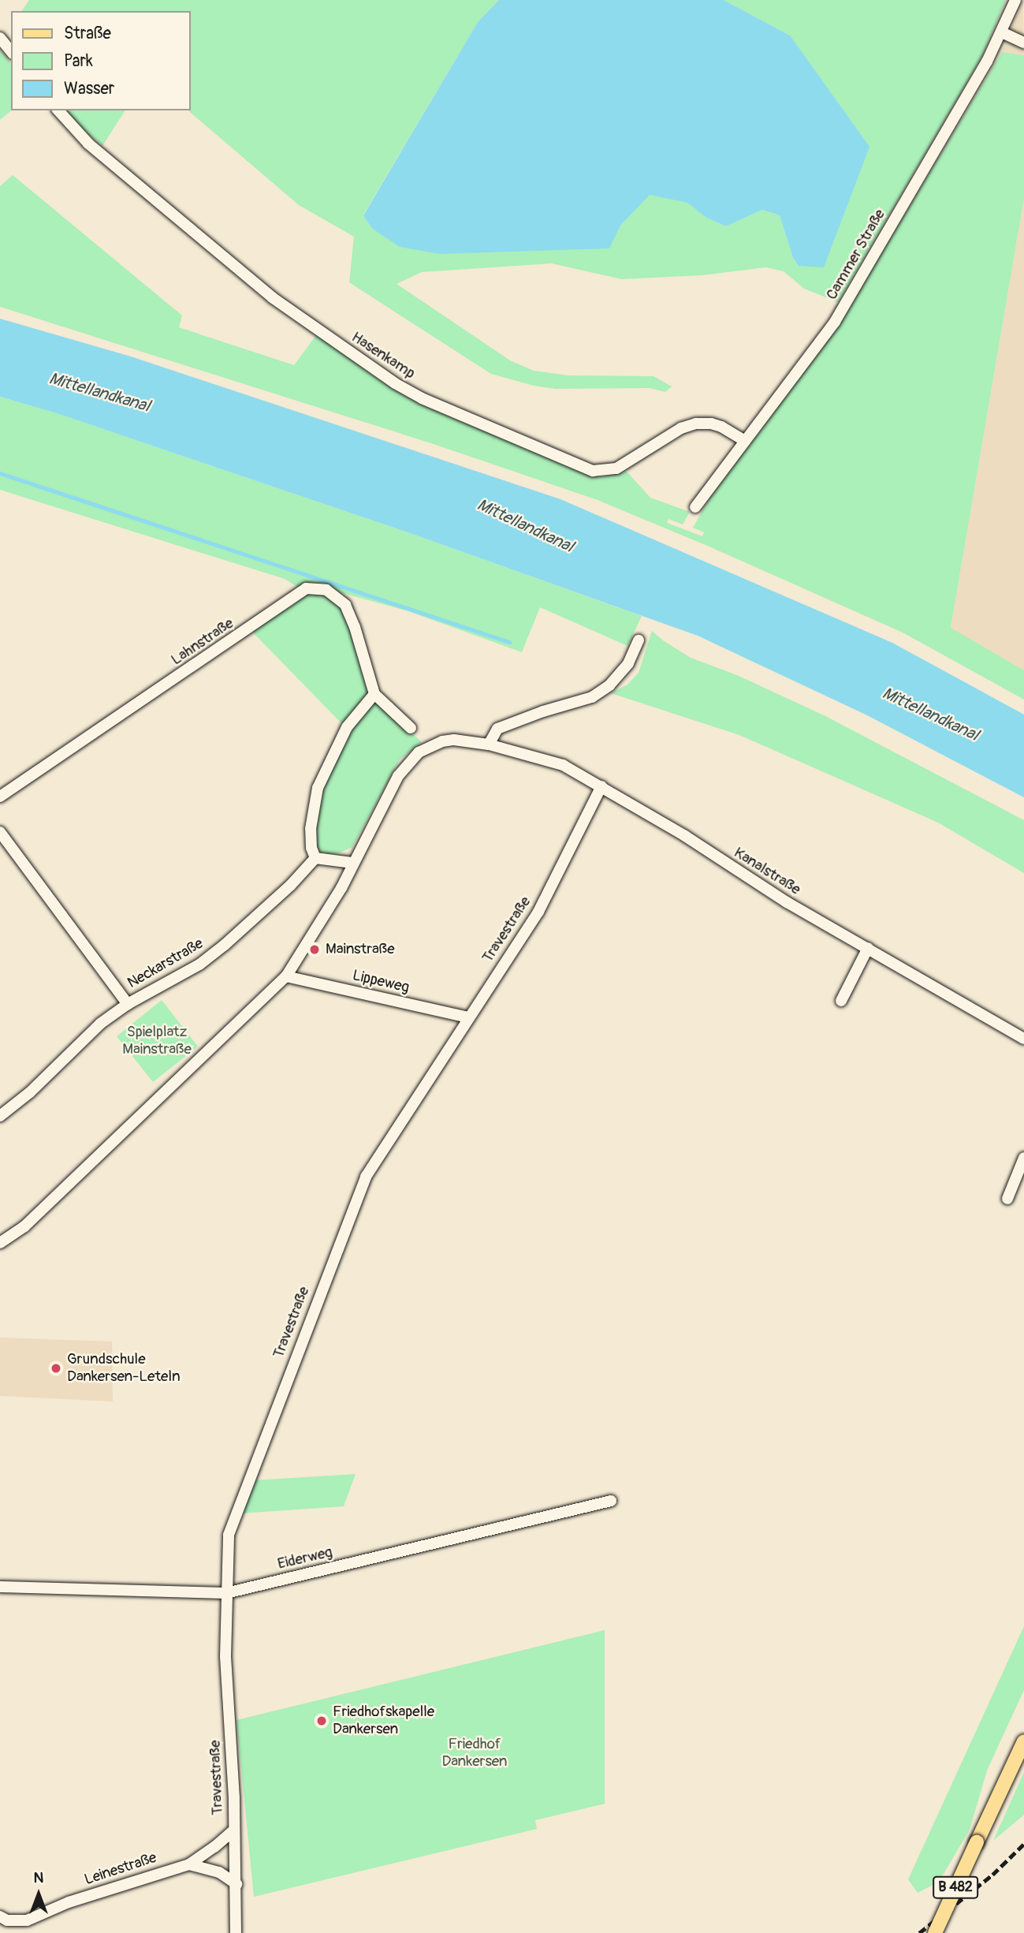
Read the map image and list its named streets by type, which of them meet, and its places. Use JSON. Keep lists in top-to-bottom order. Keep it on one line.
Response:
{"streets":{"main road":["B 482"],"street":["Cammer Straße","Hasenkamp","Lahnstraße","Kanalstraße","Travestraße","Neckarstraße","Lippeweg","Eiderweg","Leinestraße"]},"crossings":[["Cammer Straße","Hasenkamp"],["Kanalstraße","Travestraße"],["Travestraße","Lippeweg"],["Travestraße","Eiderweg"],["Travestraße","Leinestraße"]],"water":["Mittellandkanal"],"parks":["Spielplatz Mainstraße","Friedhof Dankersen"],"places":["Mainstraße","Grundschule Dankersen-Leteln","Friedhofskapelle Dankersen"],"legend":["Straße","Park","Wasser"],"north":"top"}
